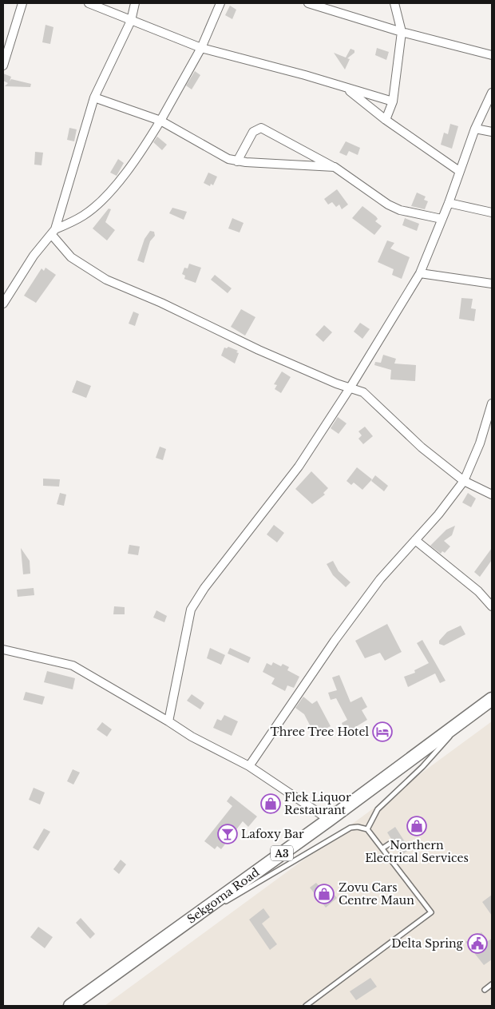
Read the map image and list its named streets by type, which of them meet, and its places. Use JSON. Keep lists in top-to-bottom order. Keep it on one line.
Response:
{"streets":{"highway":["A3","Sekgoma Road"]},"places":{"hotel":["Three Tree Hotel"],"shop":["Flek Liquor Restaurant","Northern Electrical Services","Zovu Cars Centre Maun"],"bar":["Lafoxy Bar"],"public building":["Delta Spring"]}}
